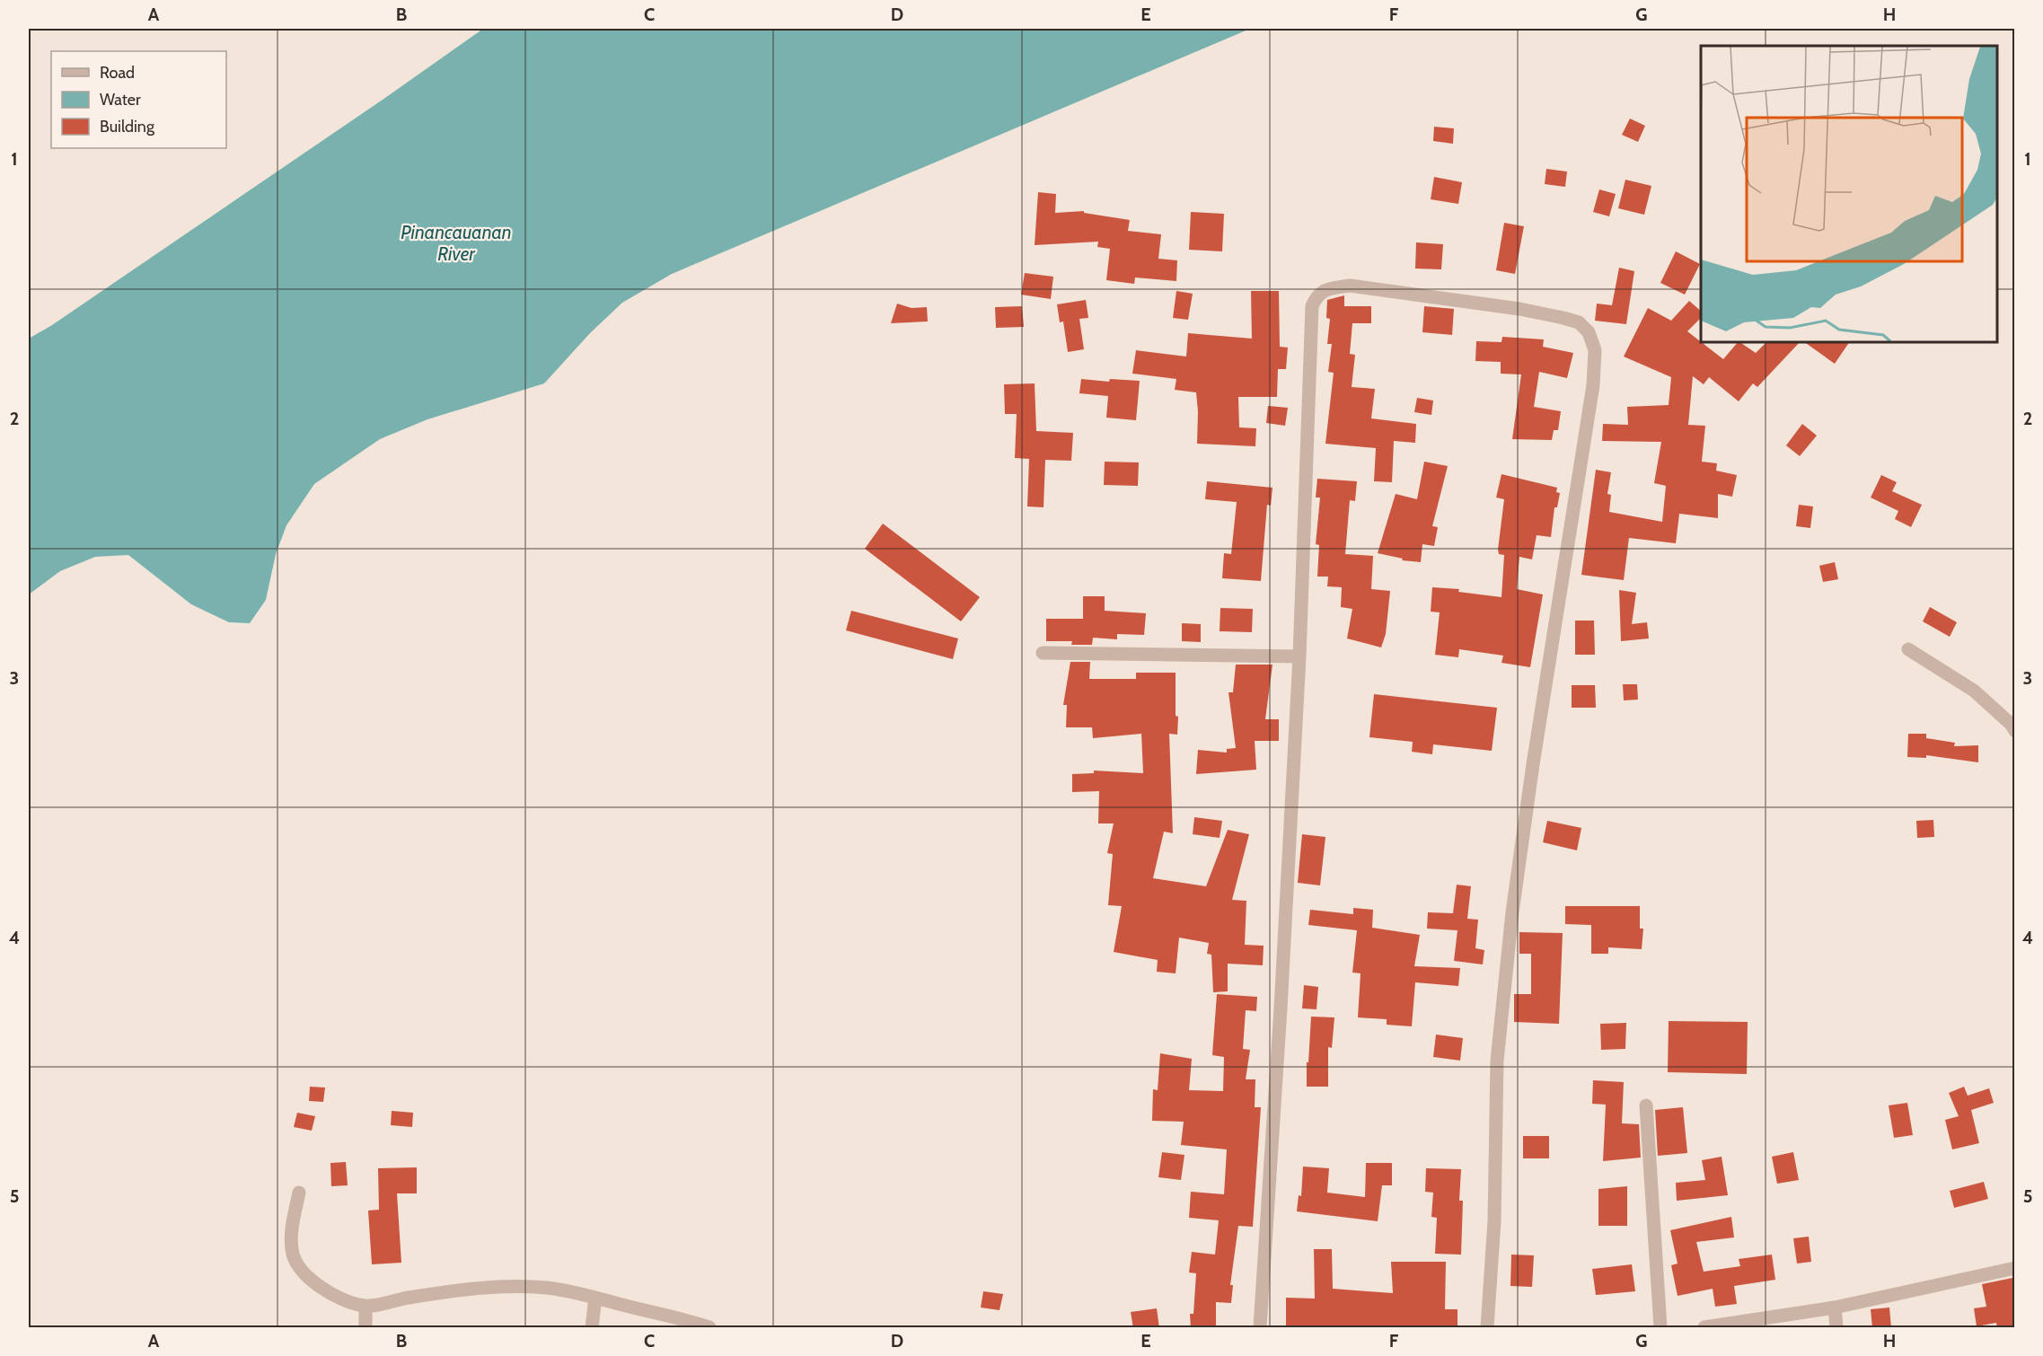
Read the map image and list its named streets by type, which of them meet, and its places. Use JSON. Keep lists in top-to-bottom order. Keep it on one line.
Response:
{"water":["Pinancauanan River"],"legend":["Road","Water","Building"],"grid":{"columns":["A","B","C","D","E","F","G","H"],"rows":["1","2","3","4","5"]}}
